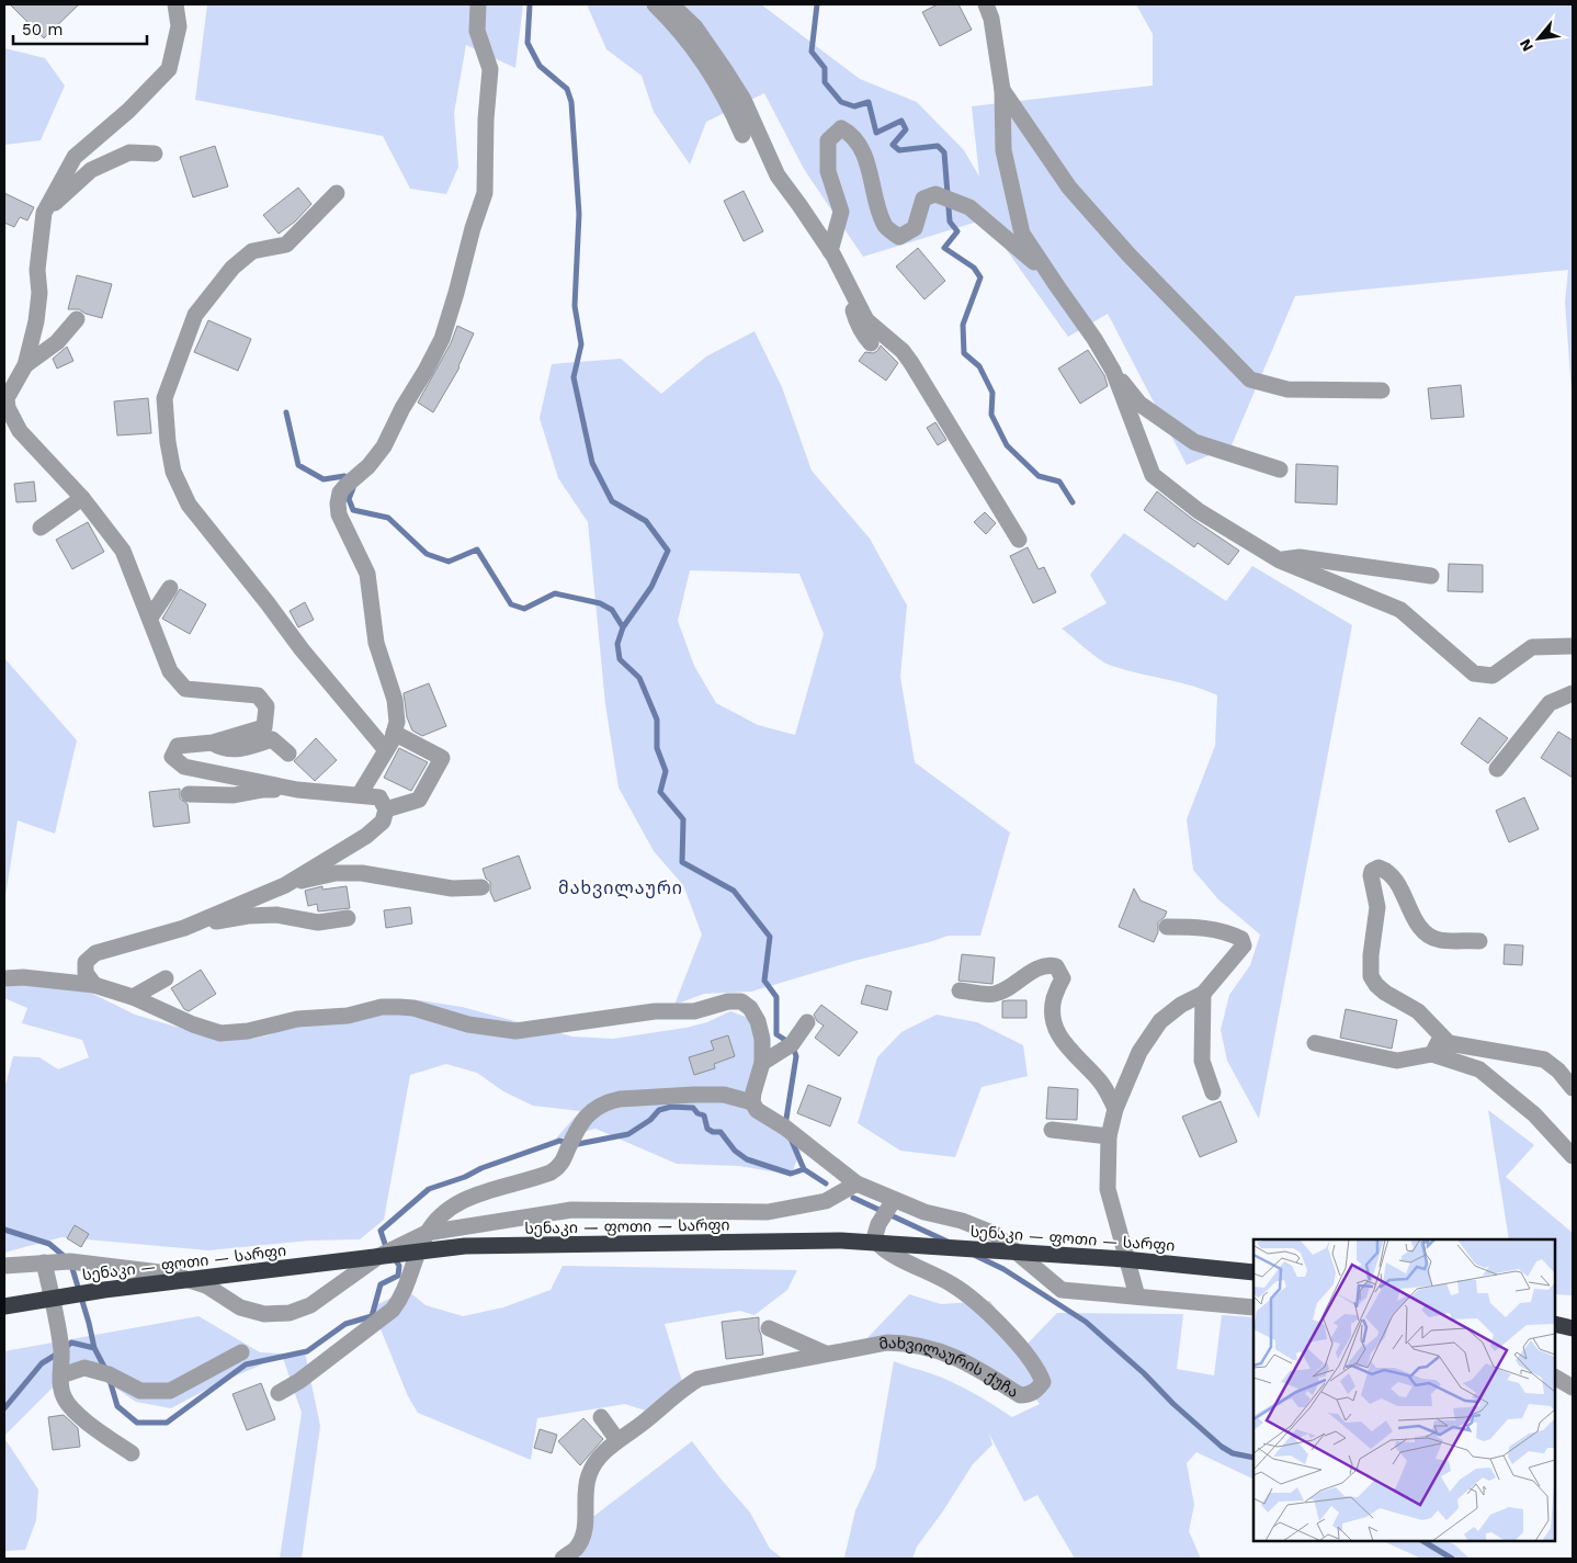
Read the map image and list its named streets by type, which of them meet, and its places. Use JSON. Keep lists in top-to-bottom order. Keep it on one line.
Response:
{"streets":{"highway":["სენაკი — ფოთი — სარფი"],"street":["მახვილაურის ქუჩა"]},"districts":["მახვილაური"],"scale_bar":"50 m","north":"bottom left"}
